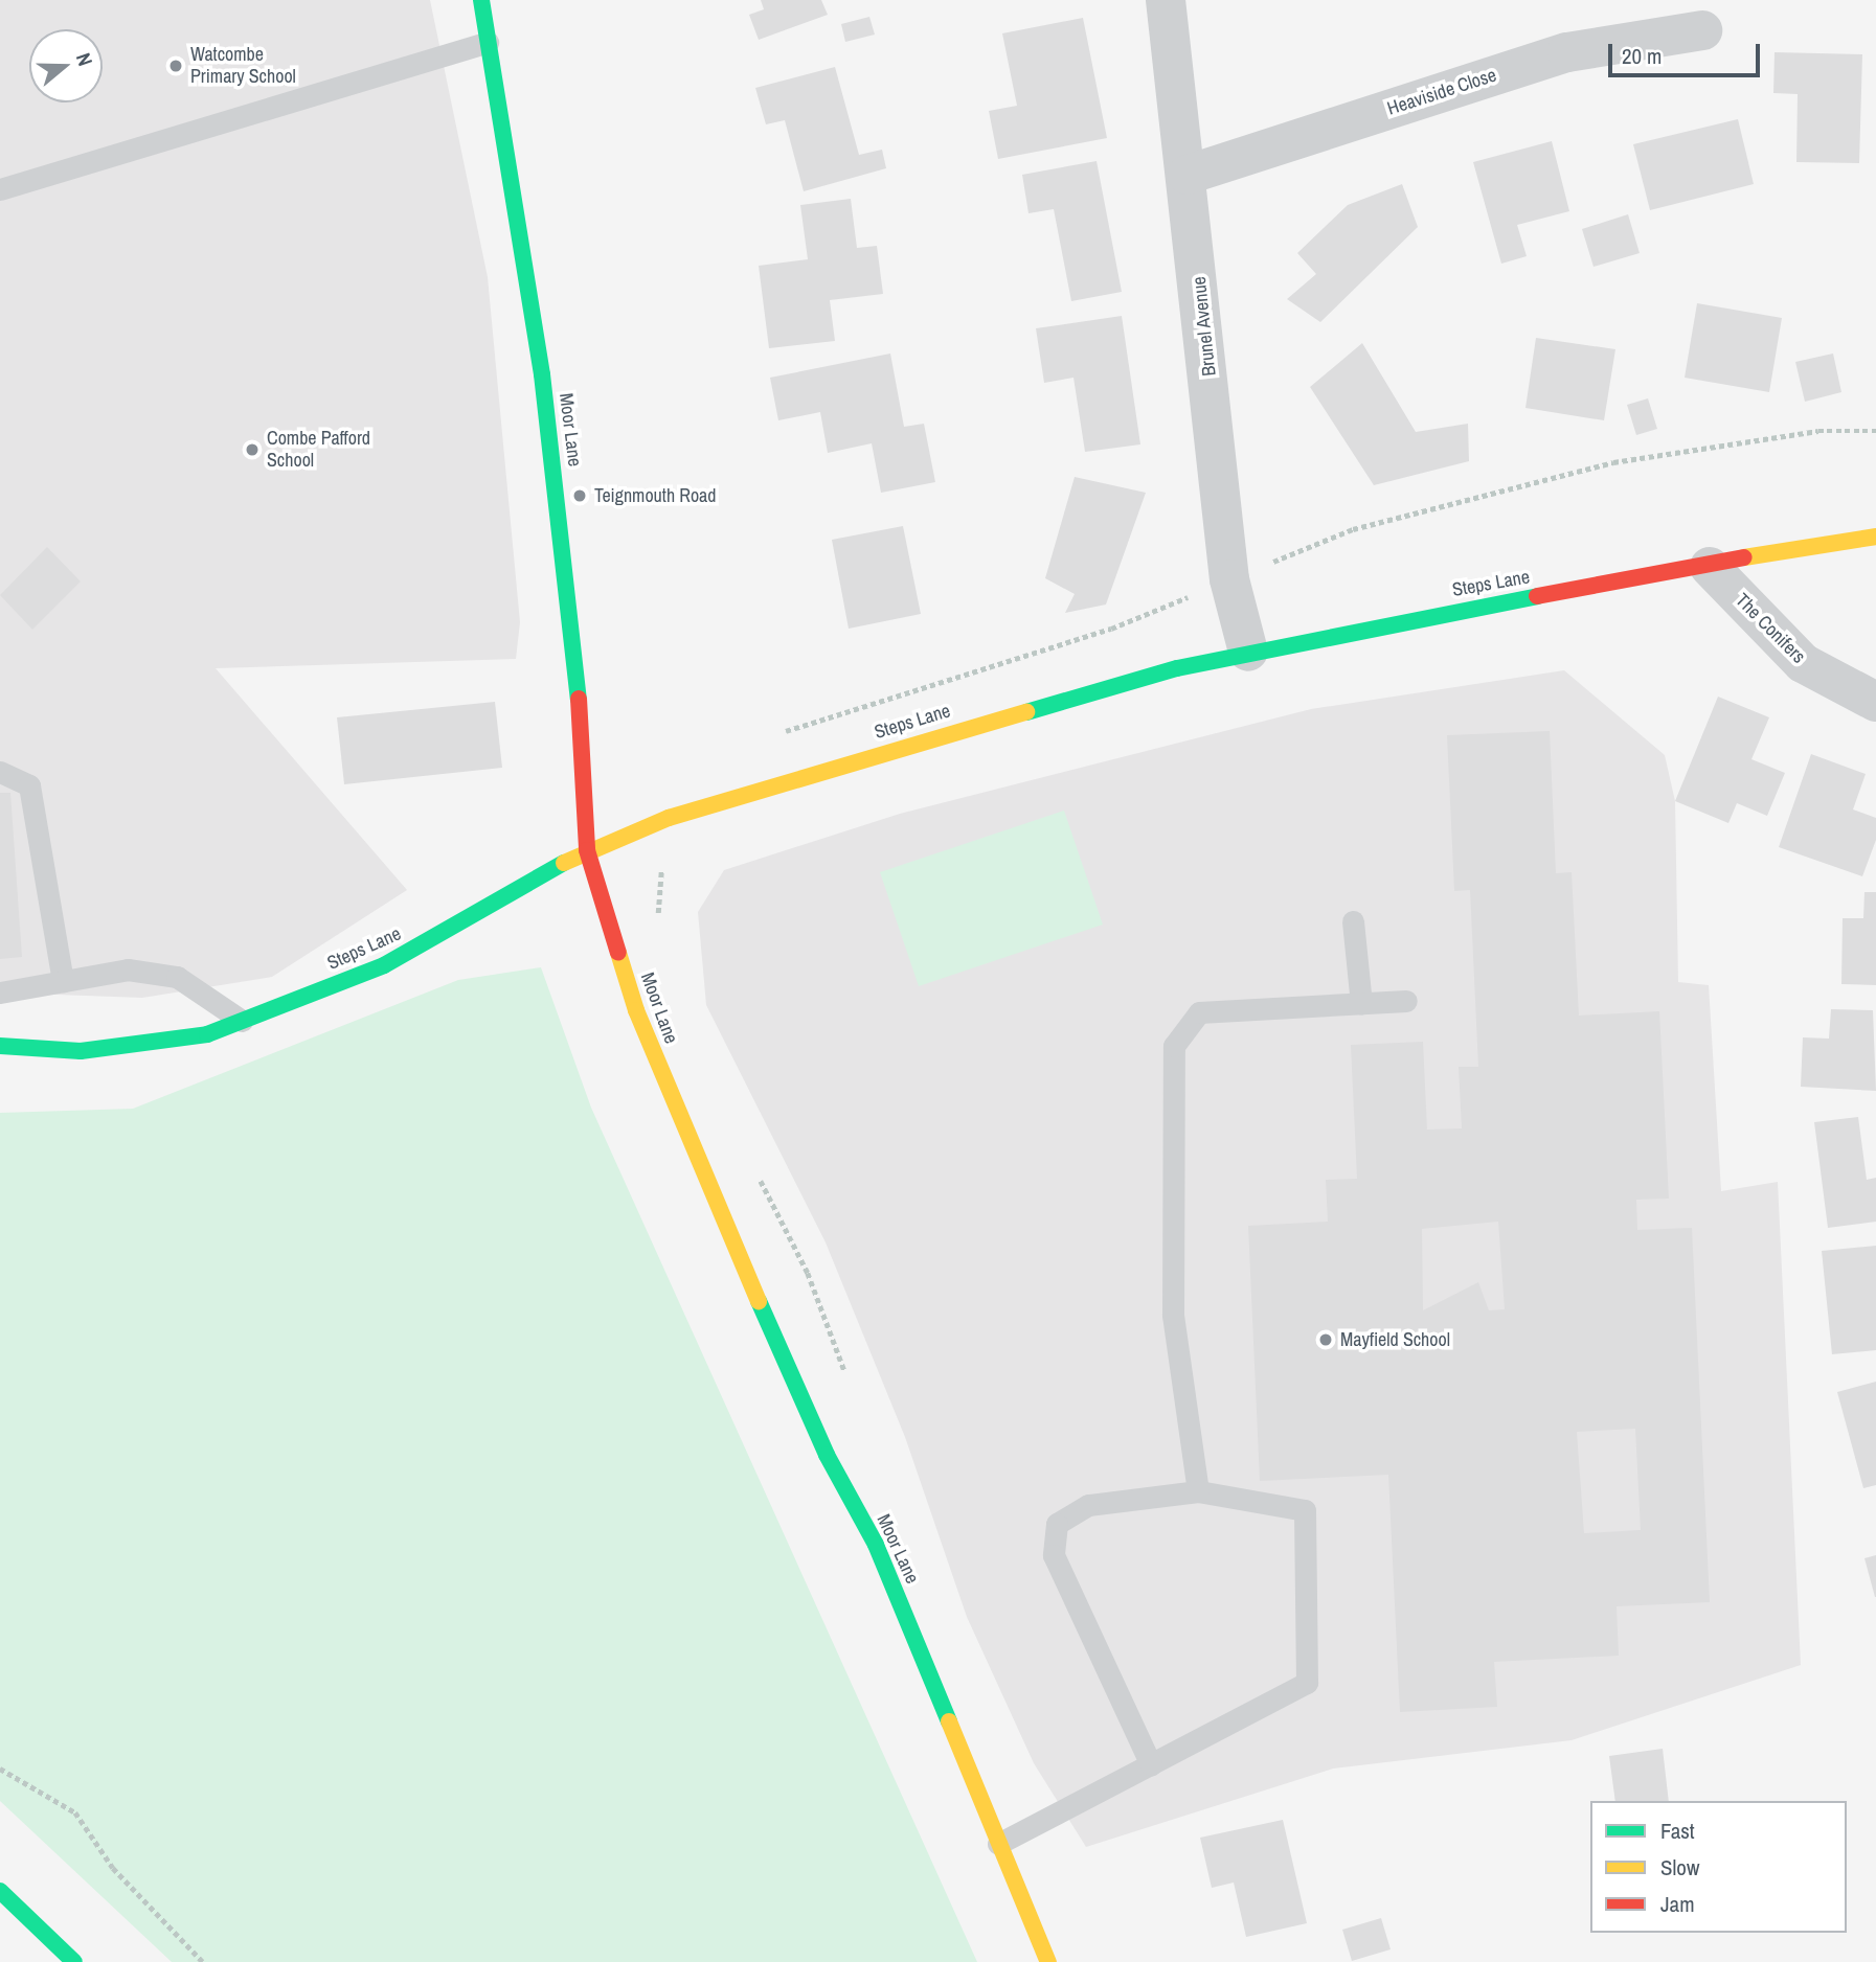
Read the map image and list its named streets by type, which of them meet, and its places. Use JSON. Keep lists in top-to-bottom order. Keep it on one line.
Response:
{"streets":{"street":["Heaviside Close","Brunel Avenue","Moor Lane","Steps Lane","The Conifers"]},"crossings":[["Heaviside Close","Brunel Avenue"],["Brunel Avenue","Steps Lane"],["Moor Lane","Steps Lane"],["Steps Lane","The Conifers"]],"places":["Watcombe Primary School","Combe Pafford School","Teignmouth Road","Mayfield School"],"legend":["Fast","Slow","Jam"],"scale_bar":"20 m","north":"right"}
